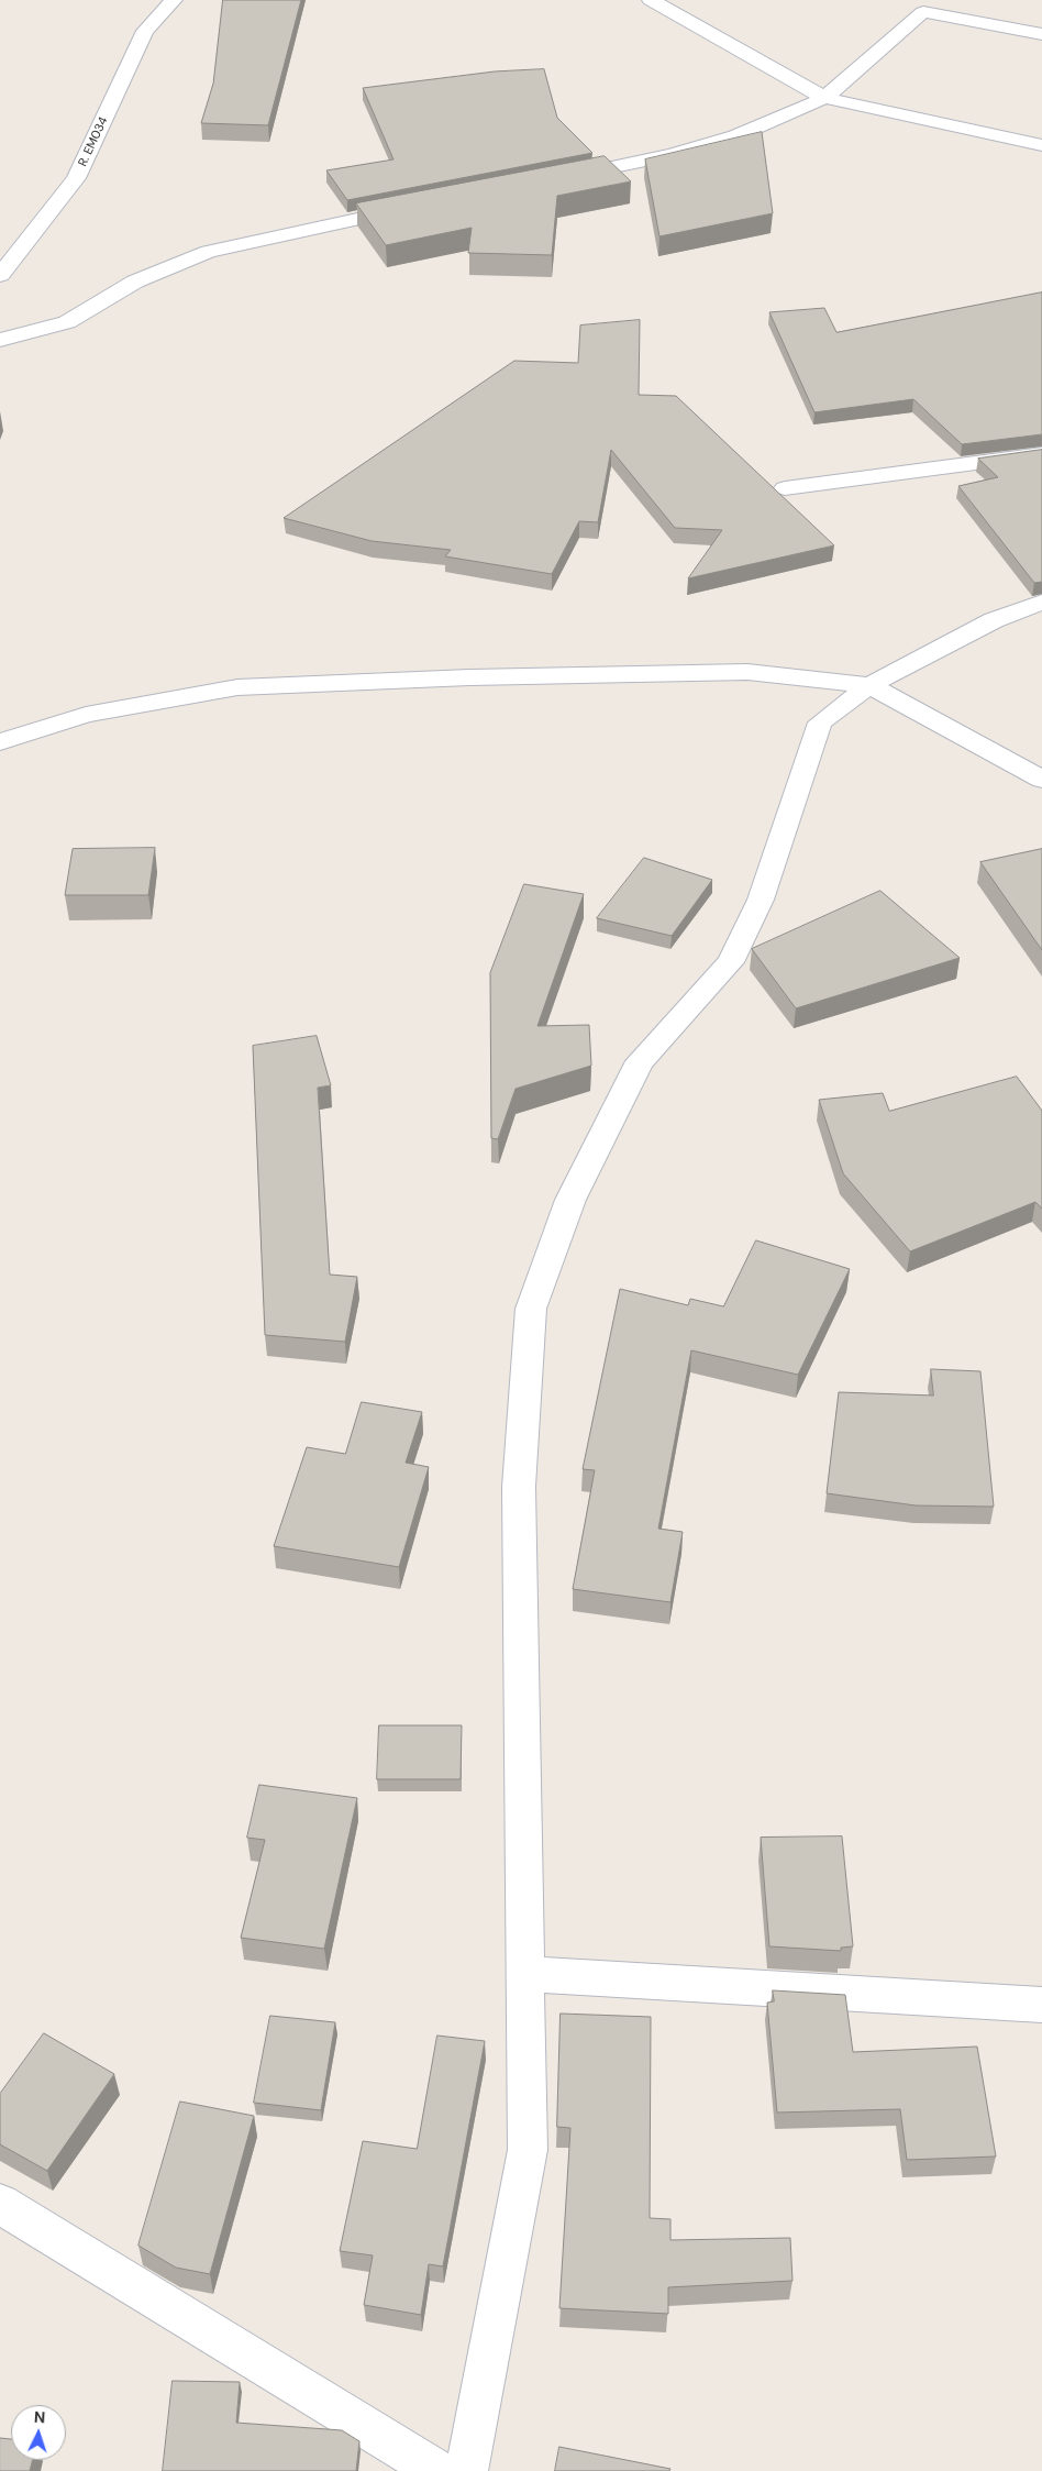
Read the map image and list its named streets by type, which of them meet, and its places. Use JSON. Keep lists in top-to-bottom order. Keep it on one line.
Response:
{"streets":{"street":["R. EM034"]},"north":"top"}
